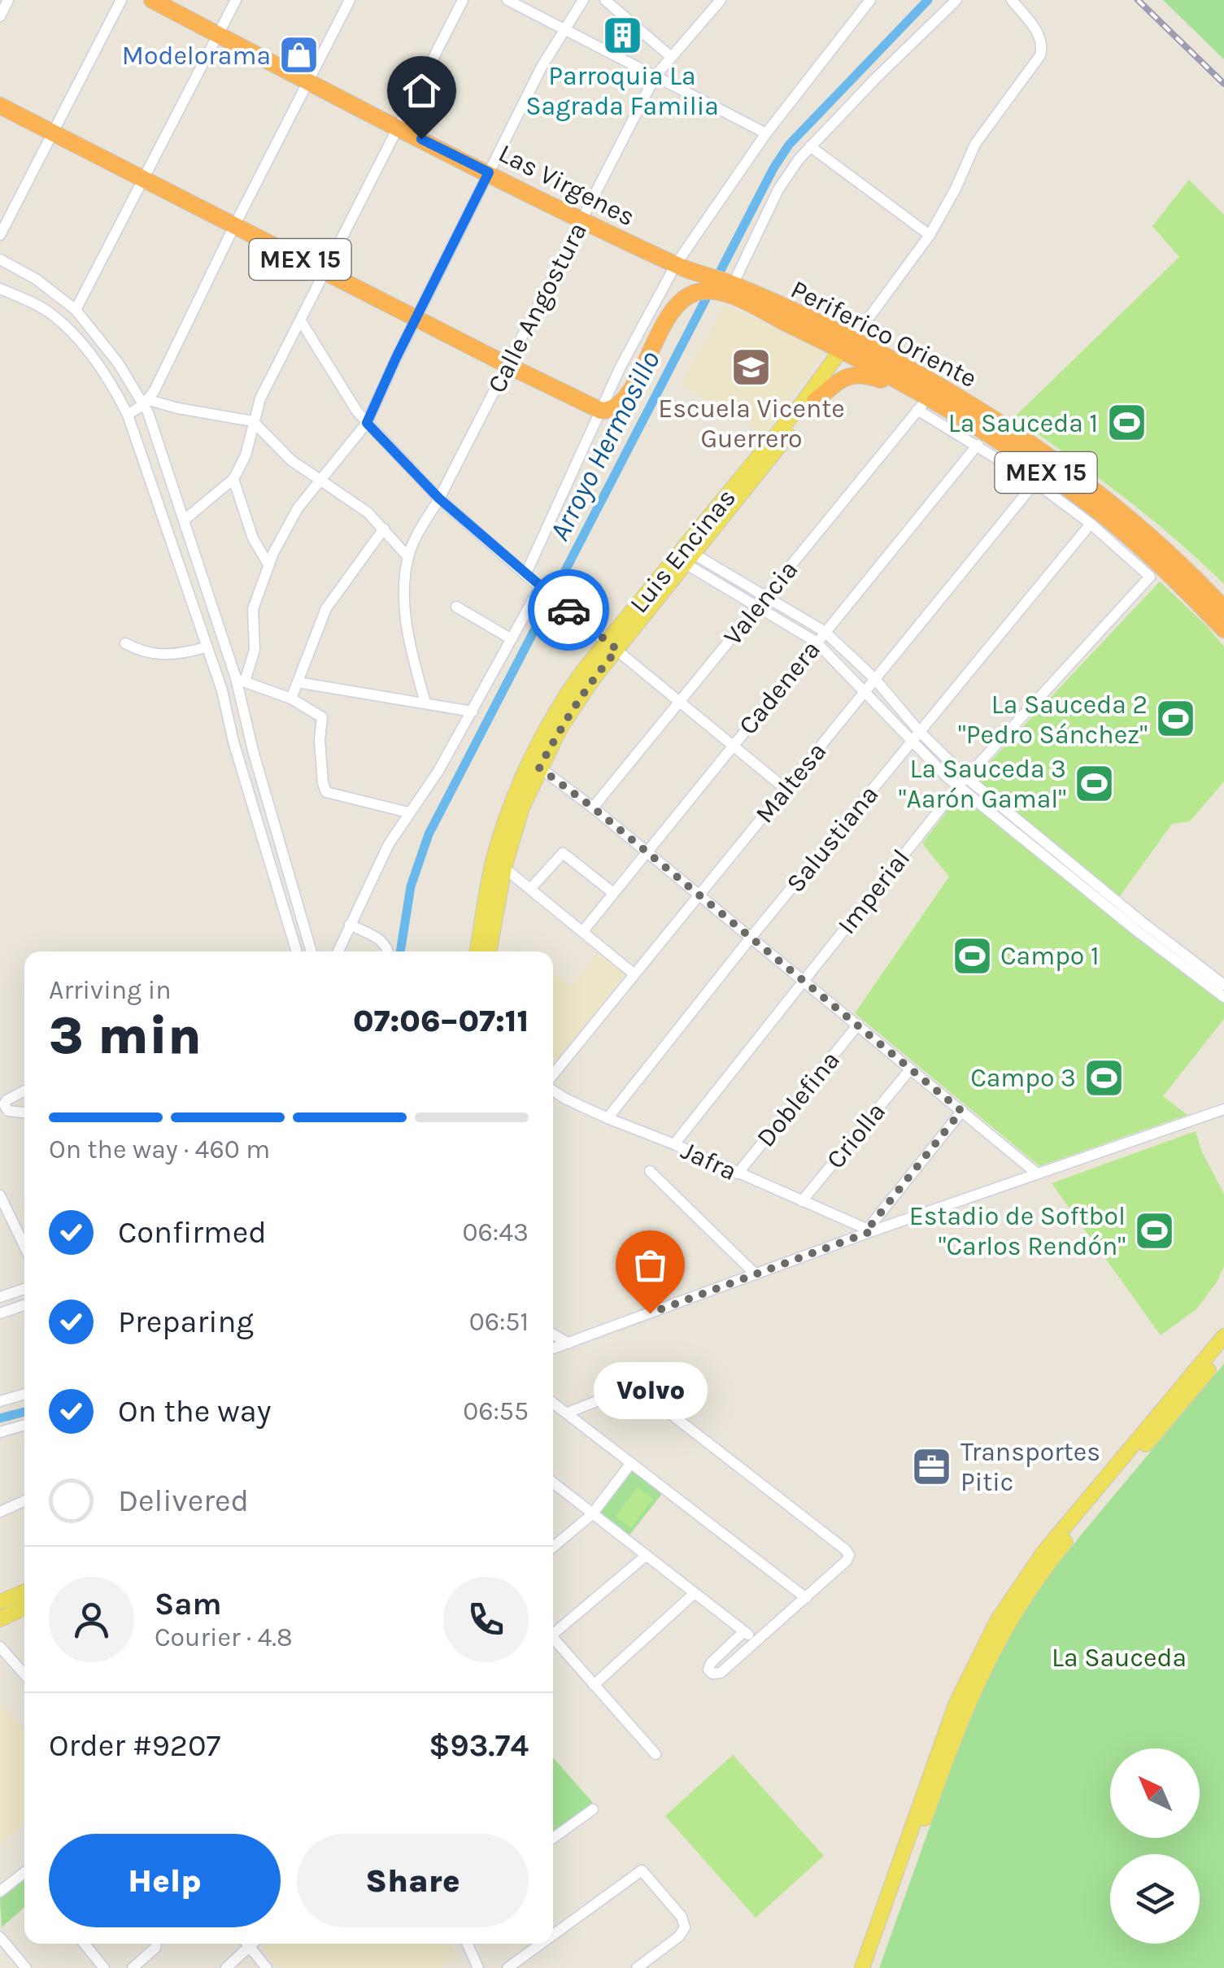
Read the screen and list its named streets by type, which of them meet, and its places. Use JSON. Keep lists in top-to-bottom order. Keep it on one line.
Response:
{"streets":{"highway":["Las Virgenes","MEX 15","Periferico Oriente"],"main road":["Luis Encinas"],"street":["Calle Angostura","Valencia","Cadenera","Maltesa","Salustiana","Imperial","Doblefina","Criolla","Jafra"]},"crossings":[["Las Virgenes","MEX 15"],["Las Virgenes","Calle Angostura"],["MEX 15","Calle Angostura"],["MEX 15","Periferico Oriente"],["Periferico Oriente","Luis Encinas"],["Periferico Oriente","Valencia"],["Salustiana","Imperial"],["Salustiana","Jafra"],["Imperial","Jafra"],["Doblefina","Jafra"],["Criolla","Jafra"]],"water":["Arroyo Hermosillo"],"parks":["La Sauceda"],"places":{"building":["Parroquia La Sagrada Familia"],"shop":["Modelorama"],"school or university":["Escuela Vicente Guerrero"],"sports":["La Sauceda 1","La Sauceda 2 \"Pedro Sánchez\"","La Sauceda 3 \"Aarón Gamal\"","Campo 1","Campo 3","Estadio de Softbol \"Carlos Rendón\""],"other":["Volvo"],"office":["Transportes Pitic"]},"north":"top left","page":{"heading":["3 min","Arriving in","07:06–07:11"],"panel":["Sam","Courier · 4.8","Order #9207","$93.74"],"bar":"On the way · 460 m","list":[["Confirmed","06:43"],["Preparing","06:51"],["On the way","06:55"],"Delivered"],"bubble":"Volvo","buttons":["Help","Share"]}}
